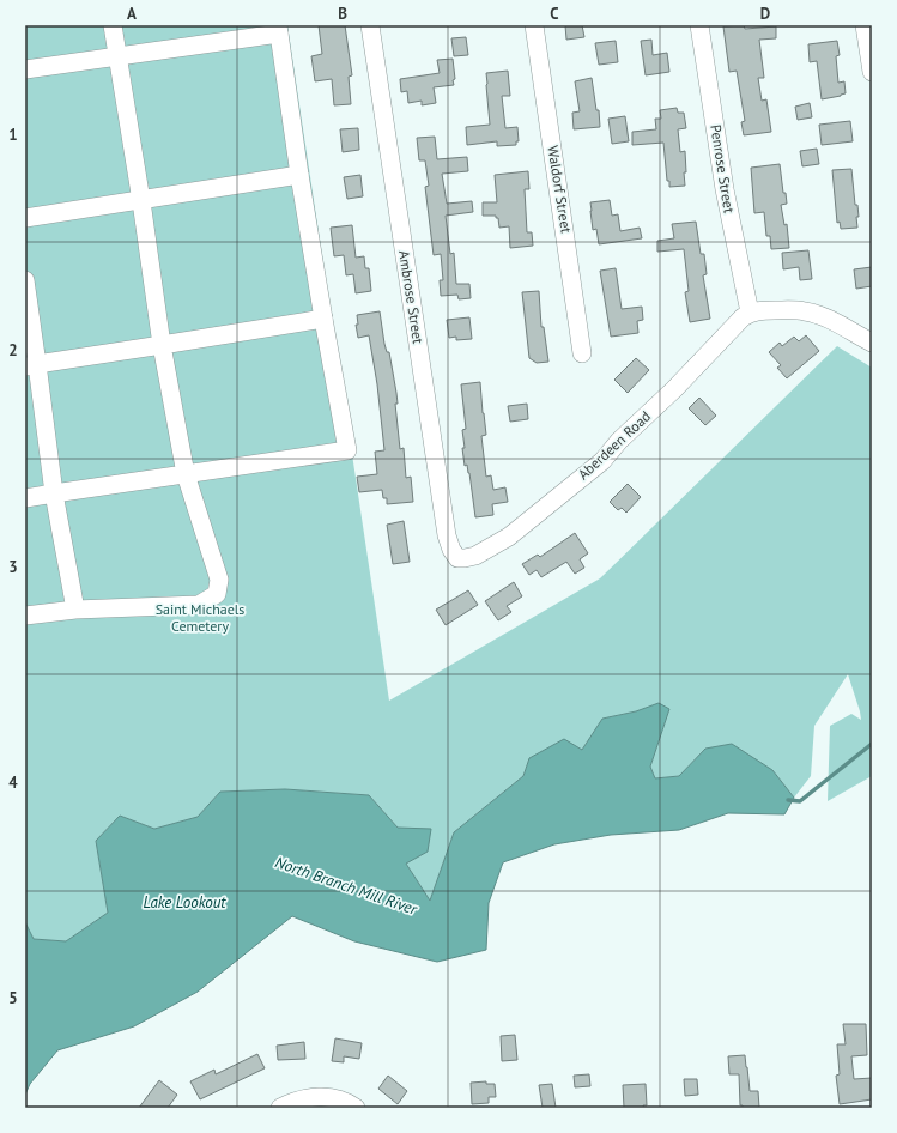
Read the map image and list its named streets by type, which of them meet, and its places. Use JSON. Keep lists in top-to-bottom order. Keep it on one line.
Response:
{"streets":{"street":["Penrose Street","Waldorf Street","Ambrose Street","Aberdeen Road"]},"crossings":[["Penrose Street","Aberdeen Road"],["Ambrose Street","Aberdeen Road"]],"water":["North Branch Mill River","Lake Lookout"],"parks":["Saint Michaels Cemetery"],"grid":{"columns":["A","B","C","D"],"rows":["1","2","3","4","5"]}}
